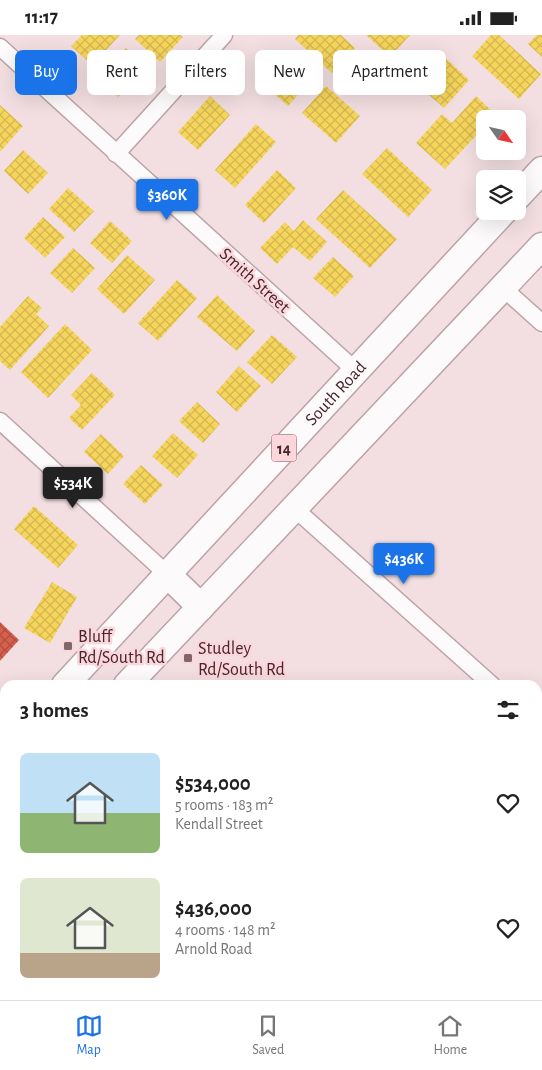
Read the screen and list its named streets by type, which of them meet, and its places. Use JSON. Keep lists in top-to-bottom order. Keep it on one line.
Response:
{"streets":{"main road":["South Road","14"],"street":["Smith Street"]},"crossings":[["Smith Street","South Road"]],"places":{"transit":["Bluff Rd/South Rd","Studley Rd/South Rd"]},"north":"bottom right","page":{"status":"11:17","chip":["Buy","Rent","Filters","New","Apartment"],"price":["$360K","$534K","$436K"],"heading":"3 homes","list":[{"name":"$534,000","note":"5 rooms · 183 m² · Kendall Street"},{"name":"$436,000","note":"4 rooms · 148 m² · Arnold Road"}],"tabs":["Map","Saved","Home"]}}
